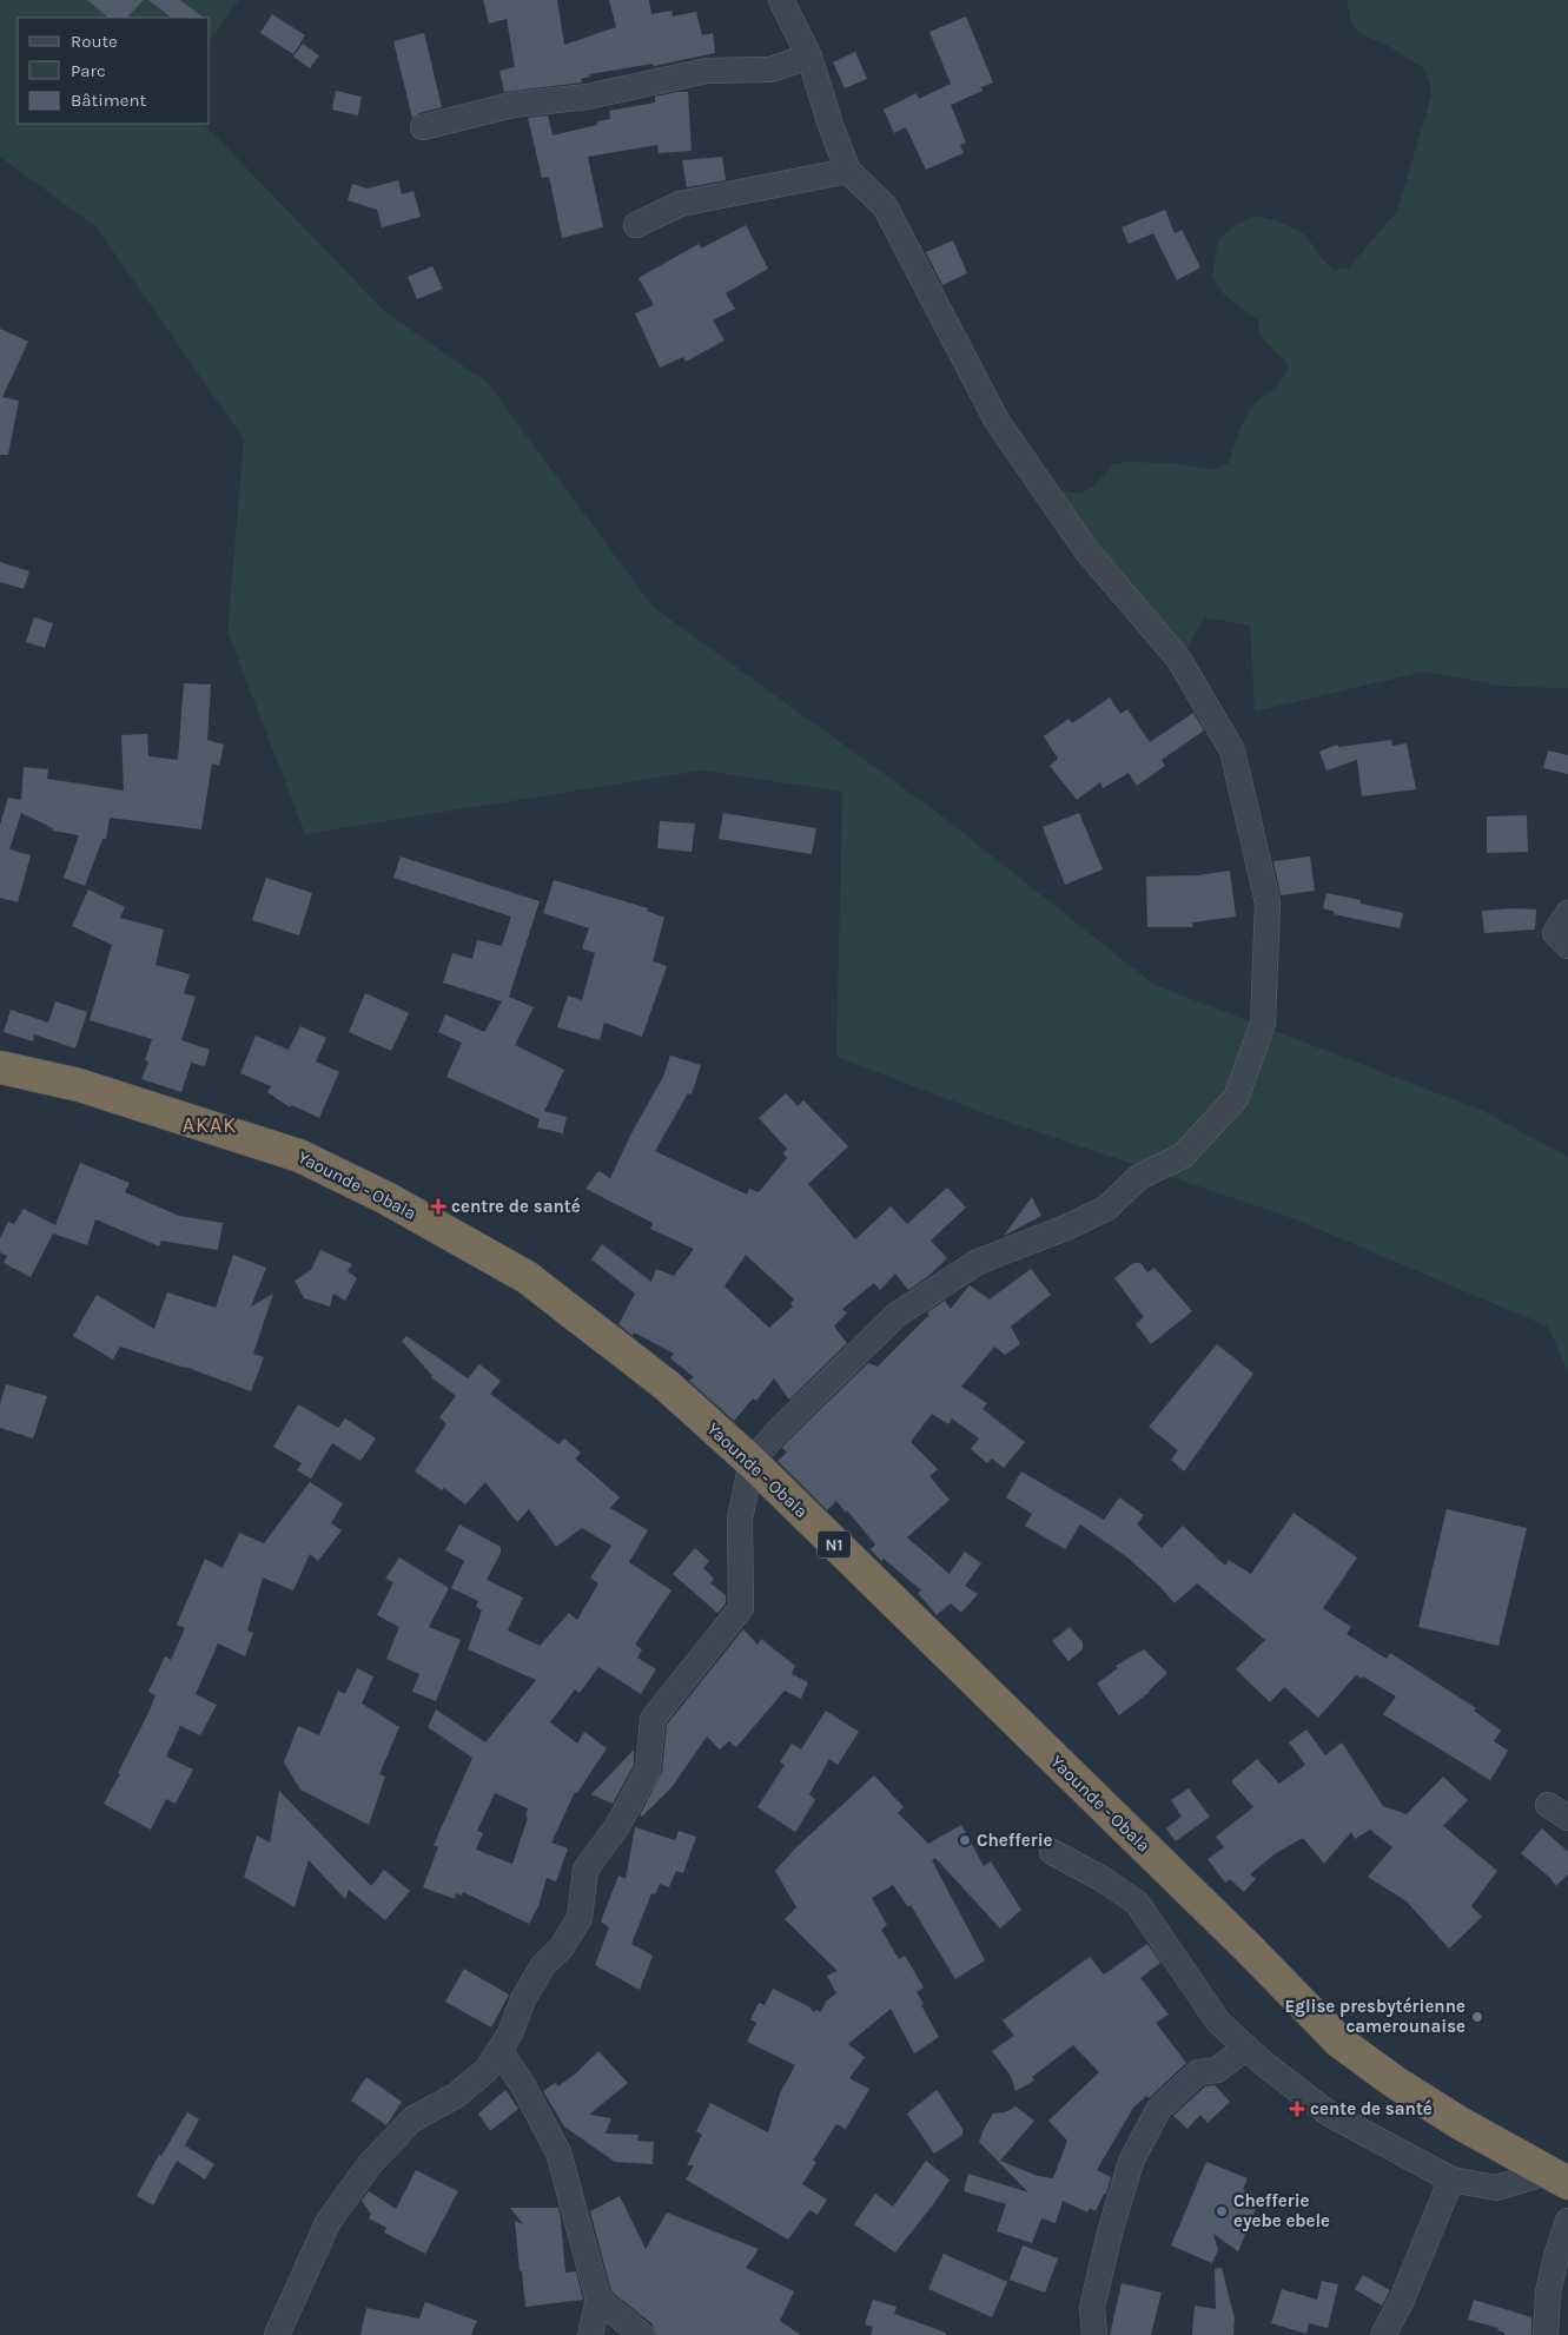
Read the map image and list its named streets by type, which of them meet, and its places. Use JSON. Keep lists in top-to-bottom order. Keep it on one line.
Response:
{"streets":{"highway":["Yaounde - Obala","N1"]},"districts":["AKAK"],"places":{"health":["centre de santé","cente de santé"],"other":["Chefferie","Eglise presbytérienne camerounaise","Chefferie eyebe ebele"]},"legend":["Route","Parc","Bâtiment"]}
